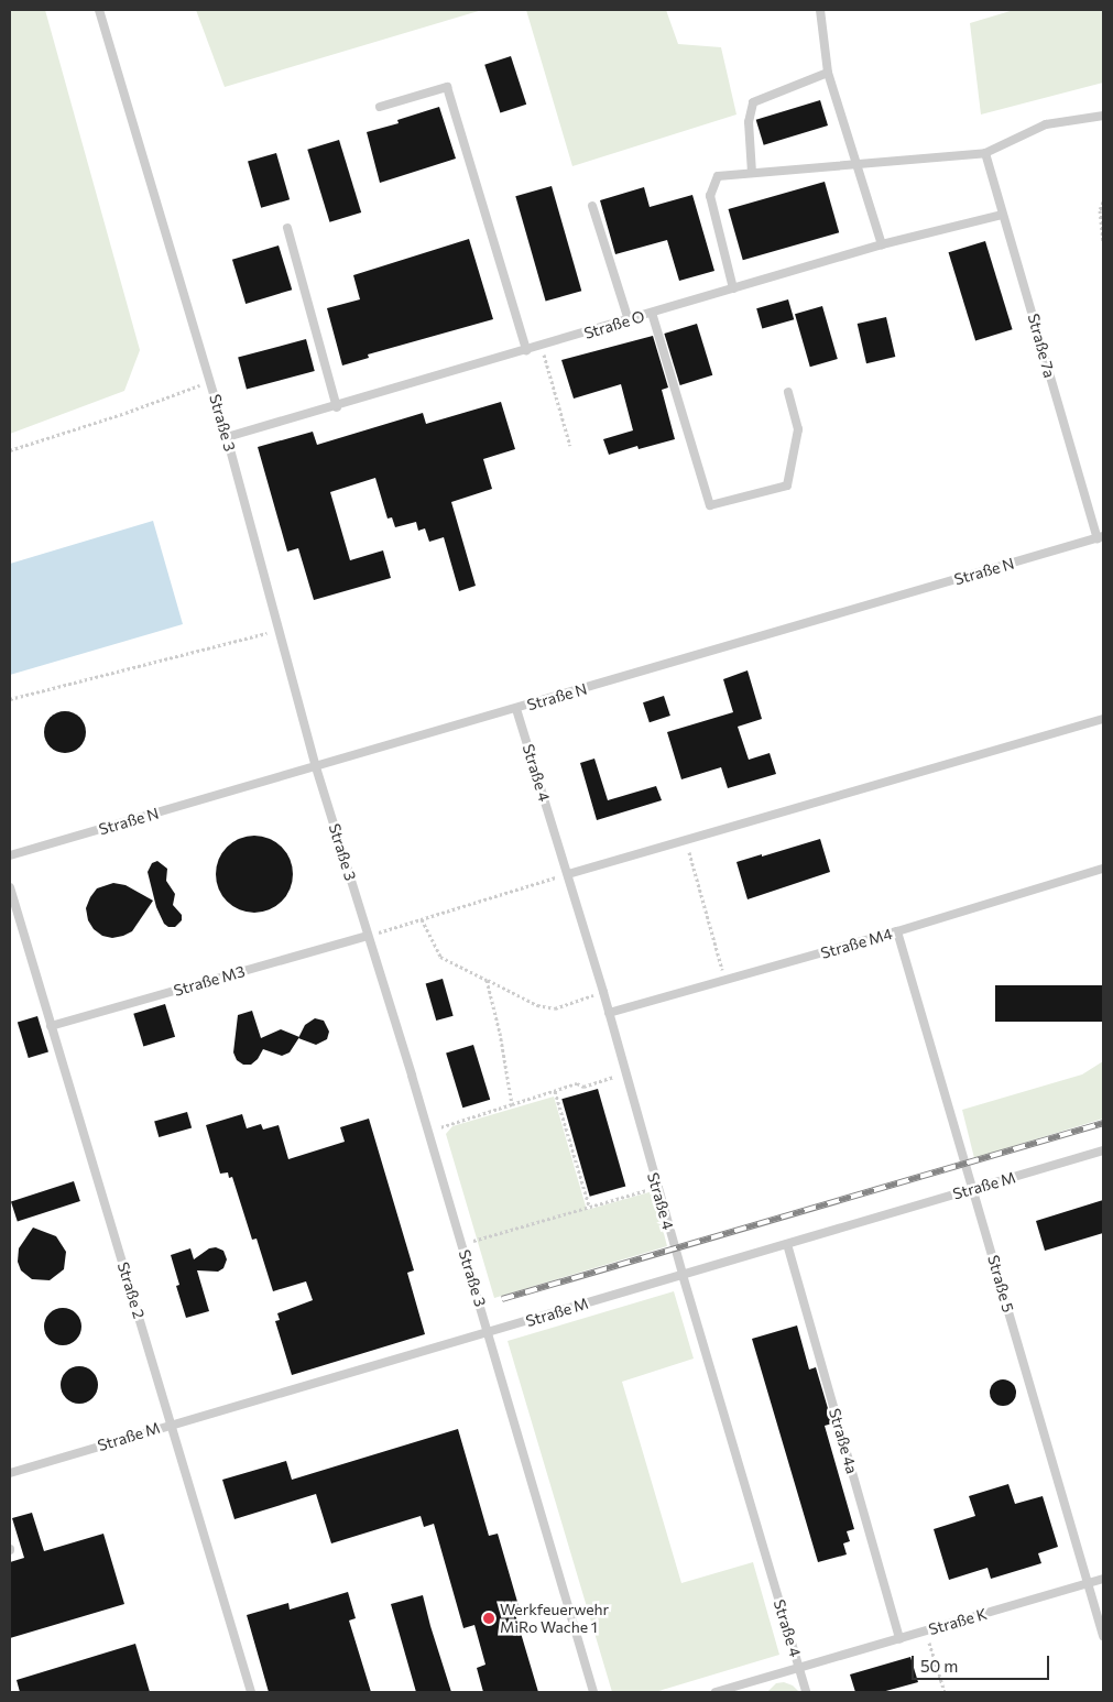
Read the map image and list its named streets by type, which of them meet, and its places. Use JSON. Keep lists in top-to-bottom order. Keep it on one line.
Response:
{"streets":{"lane":["Straße O","Straße 7a","Straße 3","Straße N","Straße 4","Straße M4","Straße M3","Straße M","Straße 5","Straße 2","Straße 4a","Straße K"]},"crossings":[["Straße O","Straße 7a"],["Straße O","Straße 3"],["Straße 7a","Straße N"],["Straße 3","Straße N"],["Straße 3","Straße M3"],["Straße 3","Straße M"],["Straße N","Straße 4"],["Straße 4","Straße M4"],["Straße 4","Straße M"],["Straße 4","Straße K"],["Straße M4","Straße 5"],["Straße M3","Straße 2"],["Straße M","Straße 5"],["Straße M","Straße 2"],["Straße M","Straße 4a"],["Straße 5","Straße K"],["Straße 4a","Straße K"]],"places":["Werkfeuerwehr MiRo Wache 1"],"scale_bar":"50 m"}
